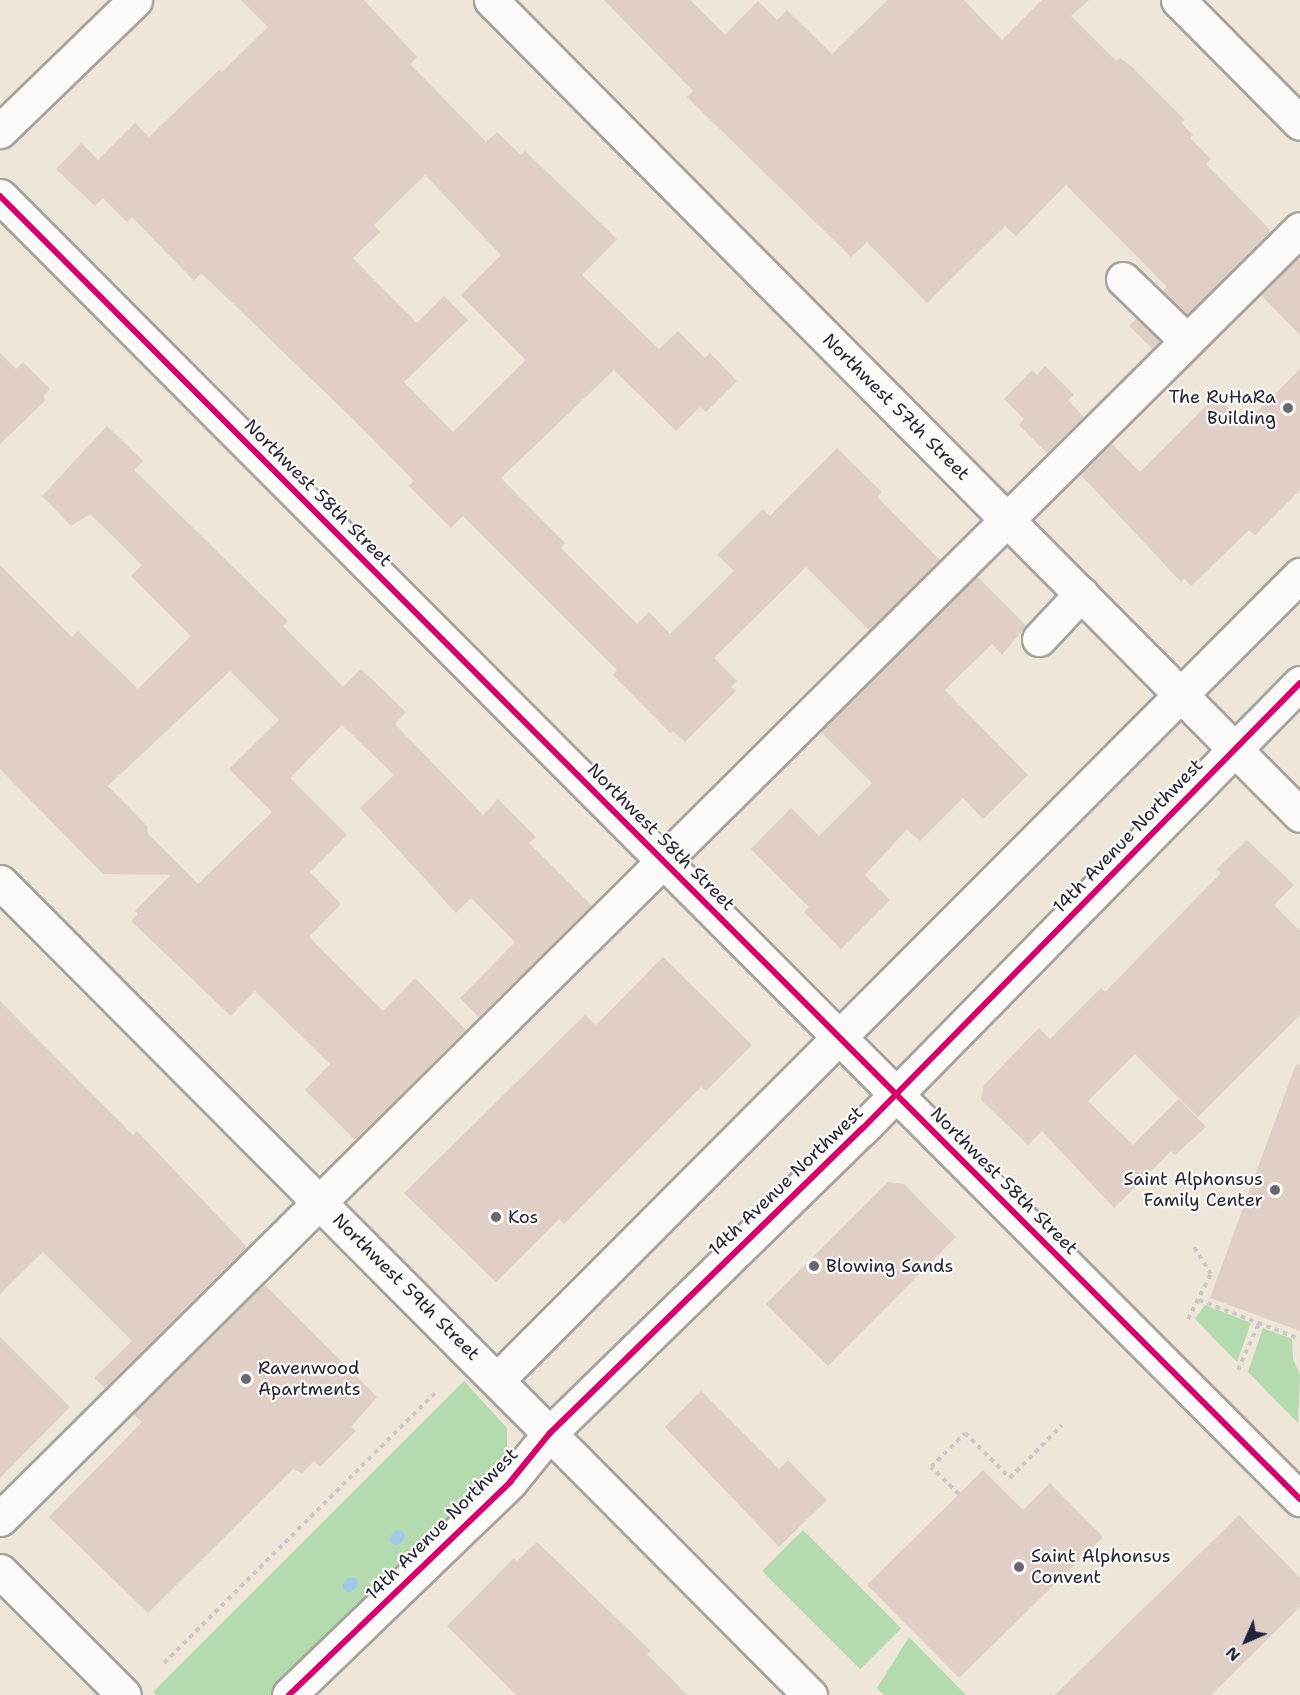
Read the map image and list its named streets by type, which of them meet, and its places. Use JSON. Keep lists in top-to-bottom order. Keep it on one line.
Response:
{"streets":{"street":["Northwest 57th Street","Northwest 58th Street","14th Avenue Northwest","Northwest 59th Street"]},"crossings":[["Northwest 57th Street","14th Avenue Northwest"],["Northwest 58th Street","14th Avenue Northwest"],["14th Avenue Northwest","Northwest 59th Street"]],"places":["The RuHaRa Building","Saint Alphonsus Family Center","Kos","Blowing Sands","Ravenwood Apartments","Saint Alphonsus Convent"],"north":"bottom left"}
